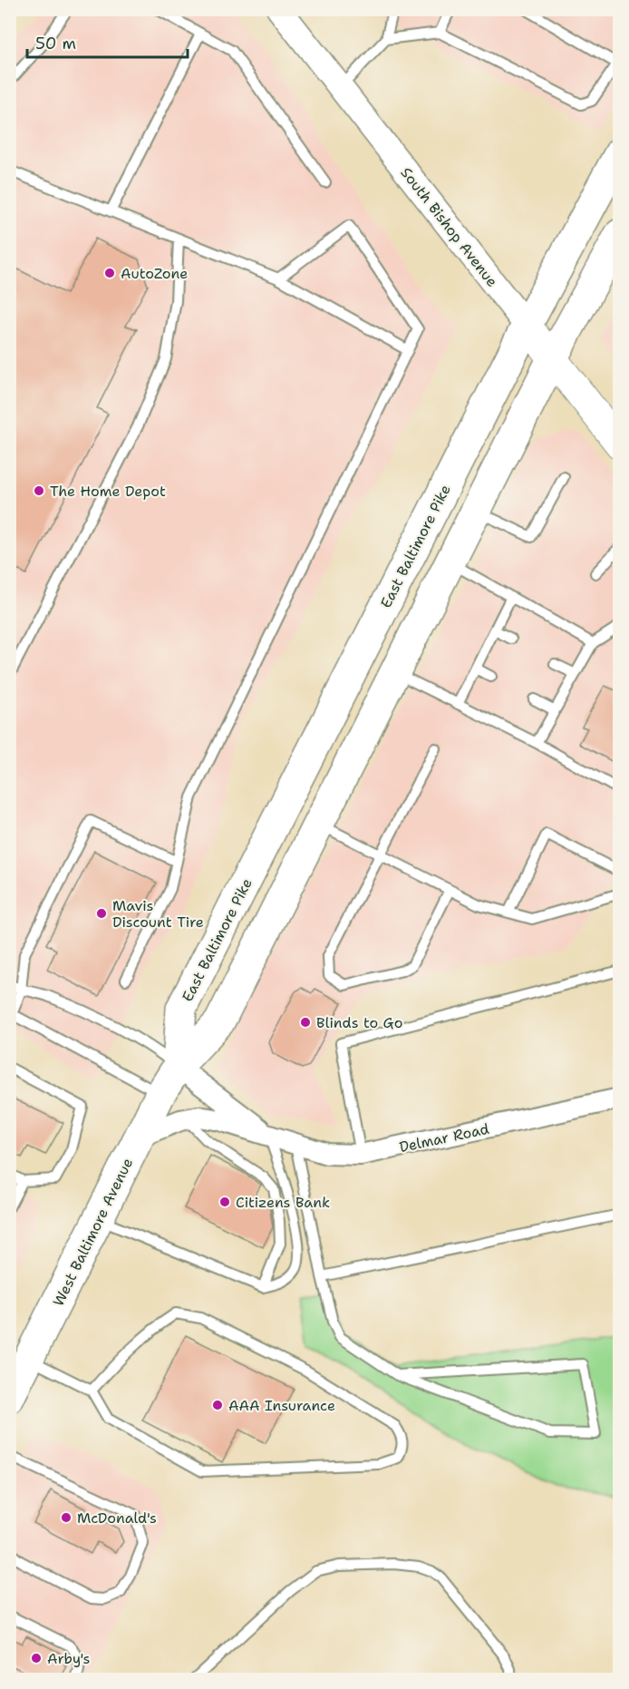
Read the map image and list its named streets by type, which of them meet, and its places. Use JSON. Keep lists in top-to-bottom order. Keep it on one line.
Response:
{"streets":{"main road":["South Bishop Avenue","East Baltimore Pike","West Baltimore Avenue"],"street":["Delmar Road"]},"crossings":[["South Bishop Avenue","East Baltimore Pike"],["East Baltimore Pike","Delmar Road"],["East Baltimore Pike","West Baltimore Avenue"],["Delmar Road","West Baltimore Avenue"]],"places":["AutoZone","The Home Depot","Mavis Discount Tire","Blinds to Go","Citizens Bank","AAA Insurance","McDonald's","Arby's"],"scale_bar":"50 m"}
